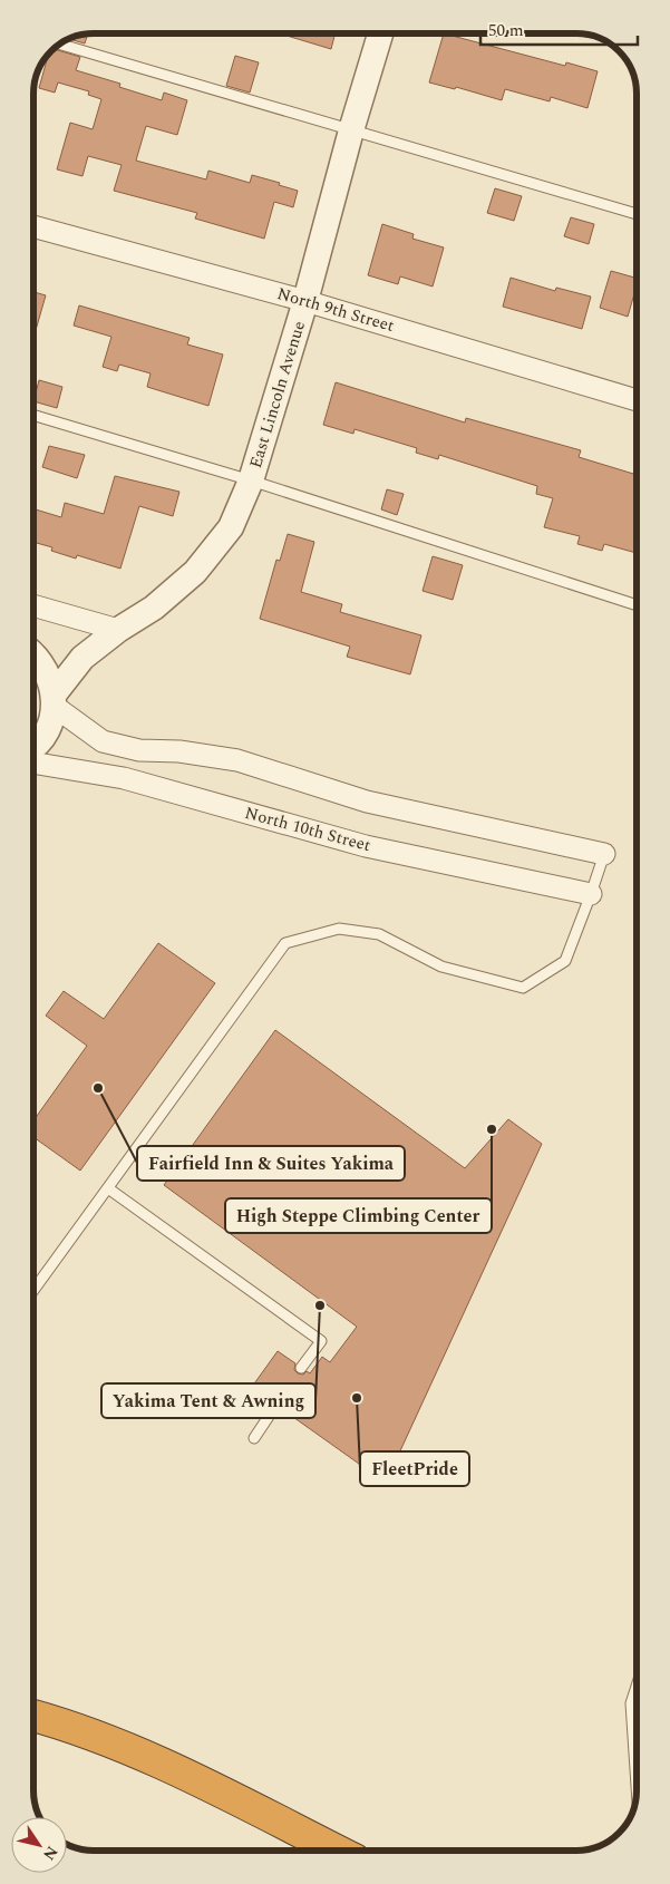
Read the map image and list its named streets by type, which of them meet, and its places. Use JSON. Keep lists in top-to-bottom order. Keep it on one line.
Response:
{"streets":{"street":["North 9th Street","East Lincoln Avenue","North 10th Street"]},"crossings":[["North 9th Street","East Lincoln Avenue"]],"places":["Fairfield Inn & Suites Yakima","High Steppe Climbing Center","Yakima Tent & Awning","FleetPride"],"scale_bar":"50 m","north":"bottom right"}
